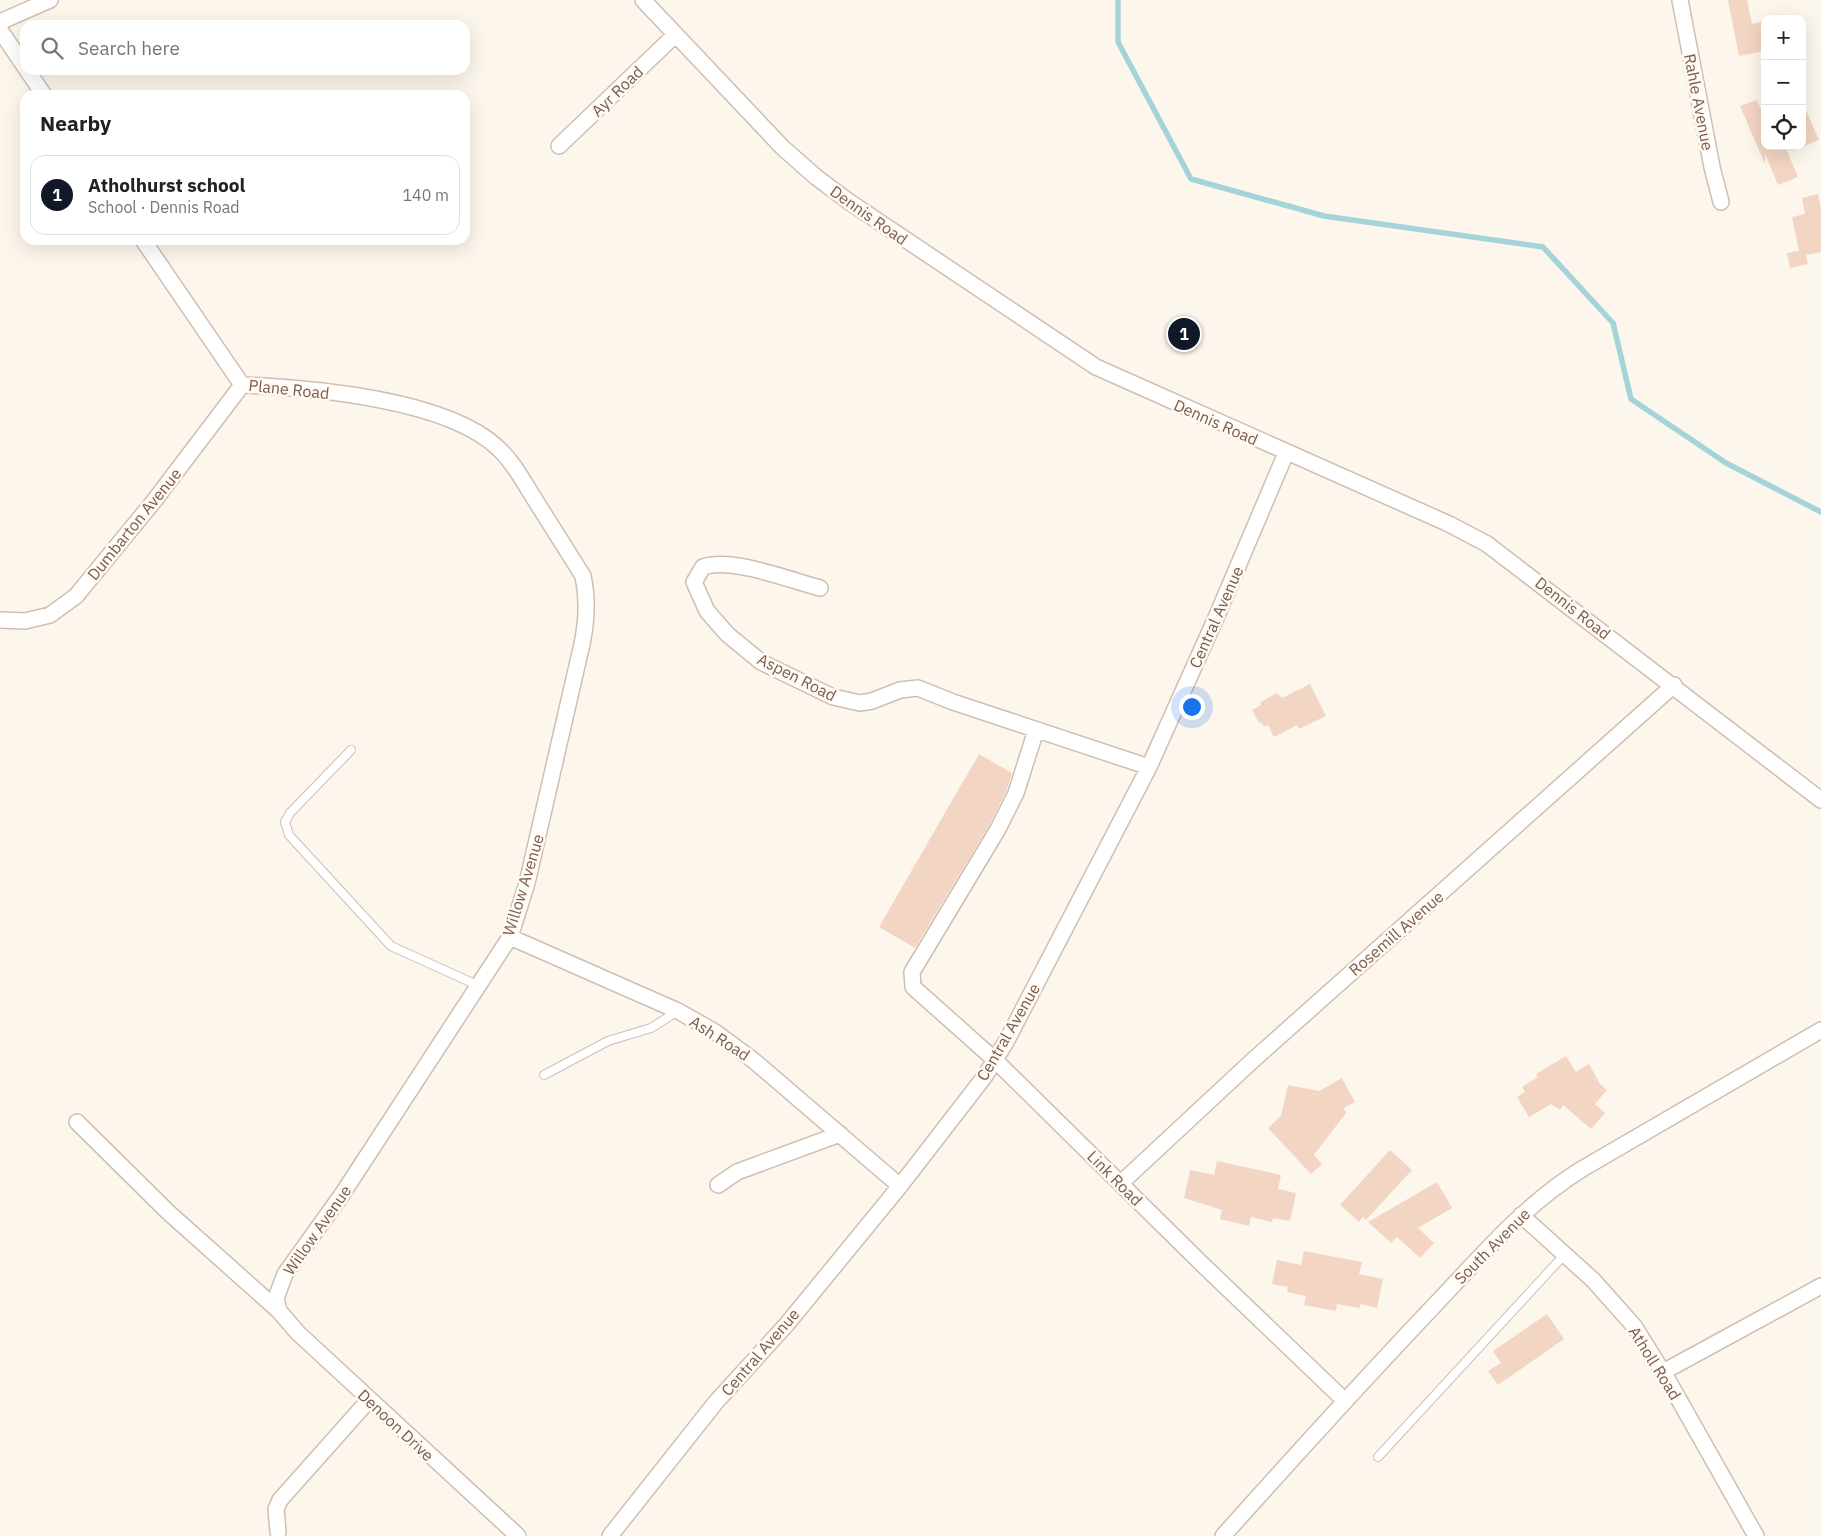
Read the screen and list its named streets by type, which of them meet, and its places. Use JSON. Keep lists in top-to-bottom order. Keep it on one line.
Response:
{"streets":{"street":["Ayr Road","Rahle Avenue","Dennis Road","Plane Road","Dumbarton Avenue","Central Avenue","Aspen Road","Willow Avenue","Rosemill Avenue","Ash Road","Link Road","South Avenue","Atholl Road","Denoon Drive"]},"crossings":[["Ayr Road","Dennis Road"],["Dennis Road","Central Avenue"],["Dennis Road","Rosemill Avenue"],["Plane Road","Dumbarton Avenue"],["Plane Road","Willow Avenue"],["Central Avenue","Aspen Road"],["Central Avenue","Ash Road"],["Central Avenue","Link Road"],["Aspen Road","Link Road"],["Willow Avenue","Ash Road"],["Willow Avenue","Denoon Drive"],["Rosemill Avenue","Link Road"],["Link Road","South Avenue"],["South Avenue","Atholl Road"]],"page":{"map_buttons":["+","−"],"search":"Search here","heading":"Nearby","list":[{"mark":"1","name":"Atholhurst school","note":"School · Dennis Road","value":"140 m"}],"pins":"1"}}
